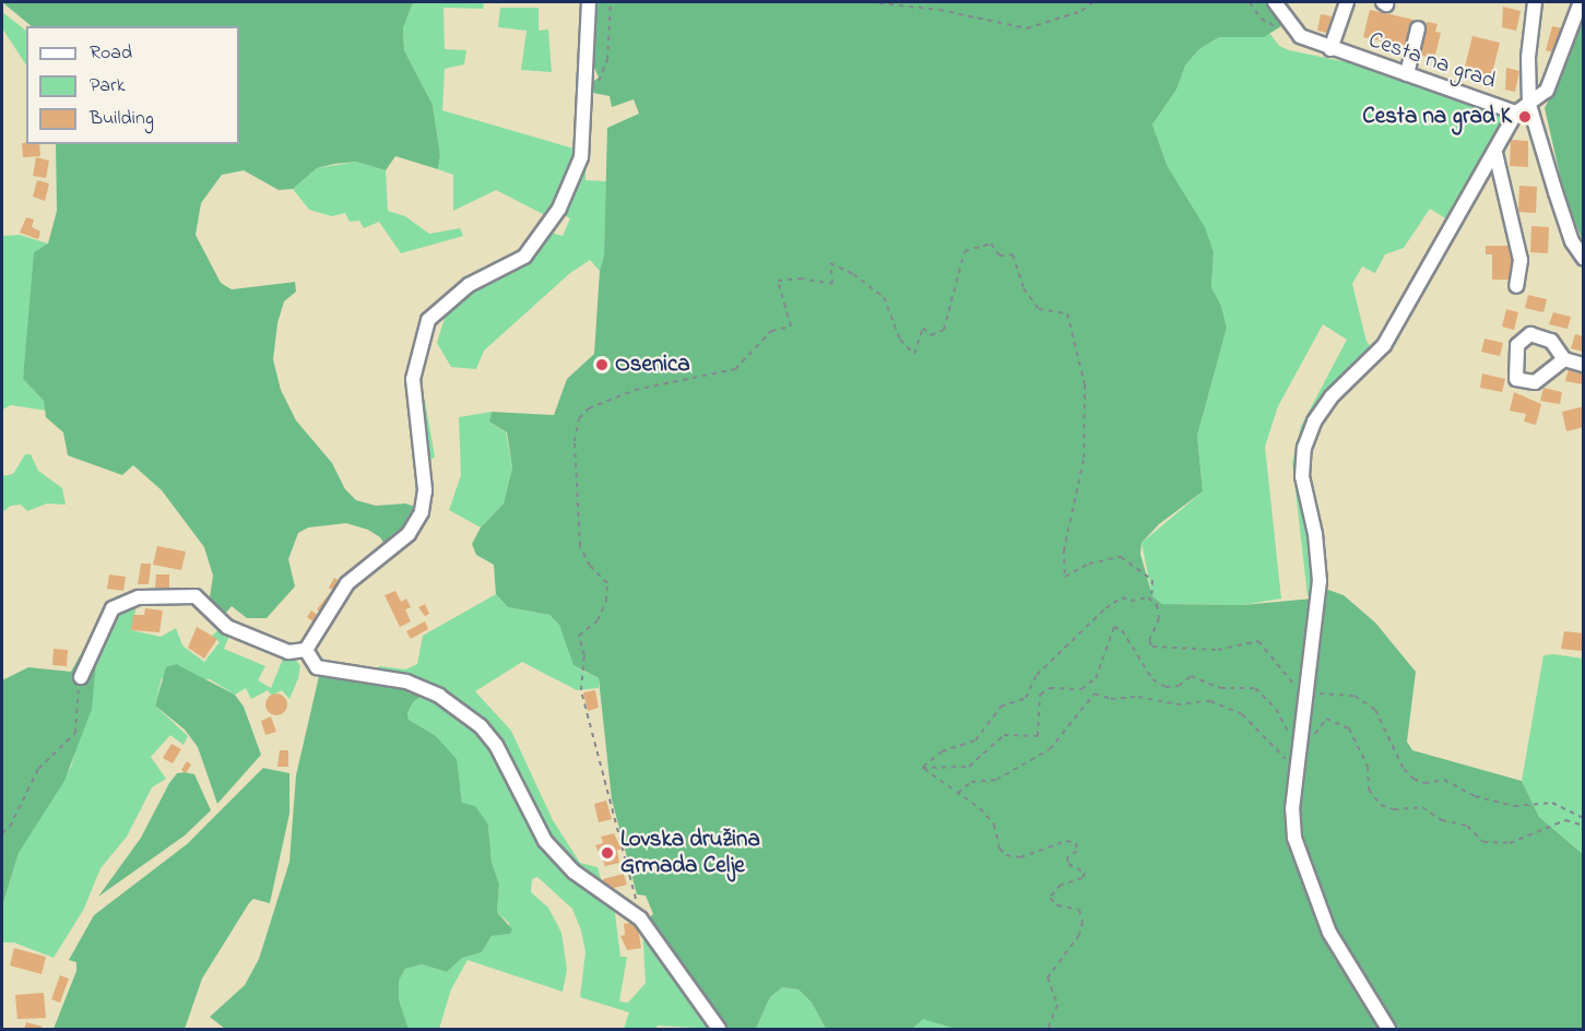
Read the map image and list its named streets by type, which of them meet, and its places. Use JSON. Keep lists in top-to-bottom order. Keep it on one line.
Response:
{"streets":{"street":["Cesta na grad"]},"places":["Cesta na grad K","Osenica","Lovska družina Grmada Celje"],"legend":["Road","Park","Building"]}
